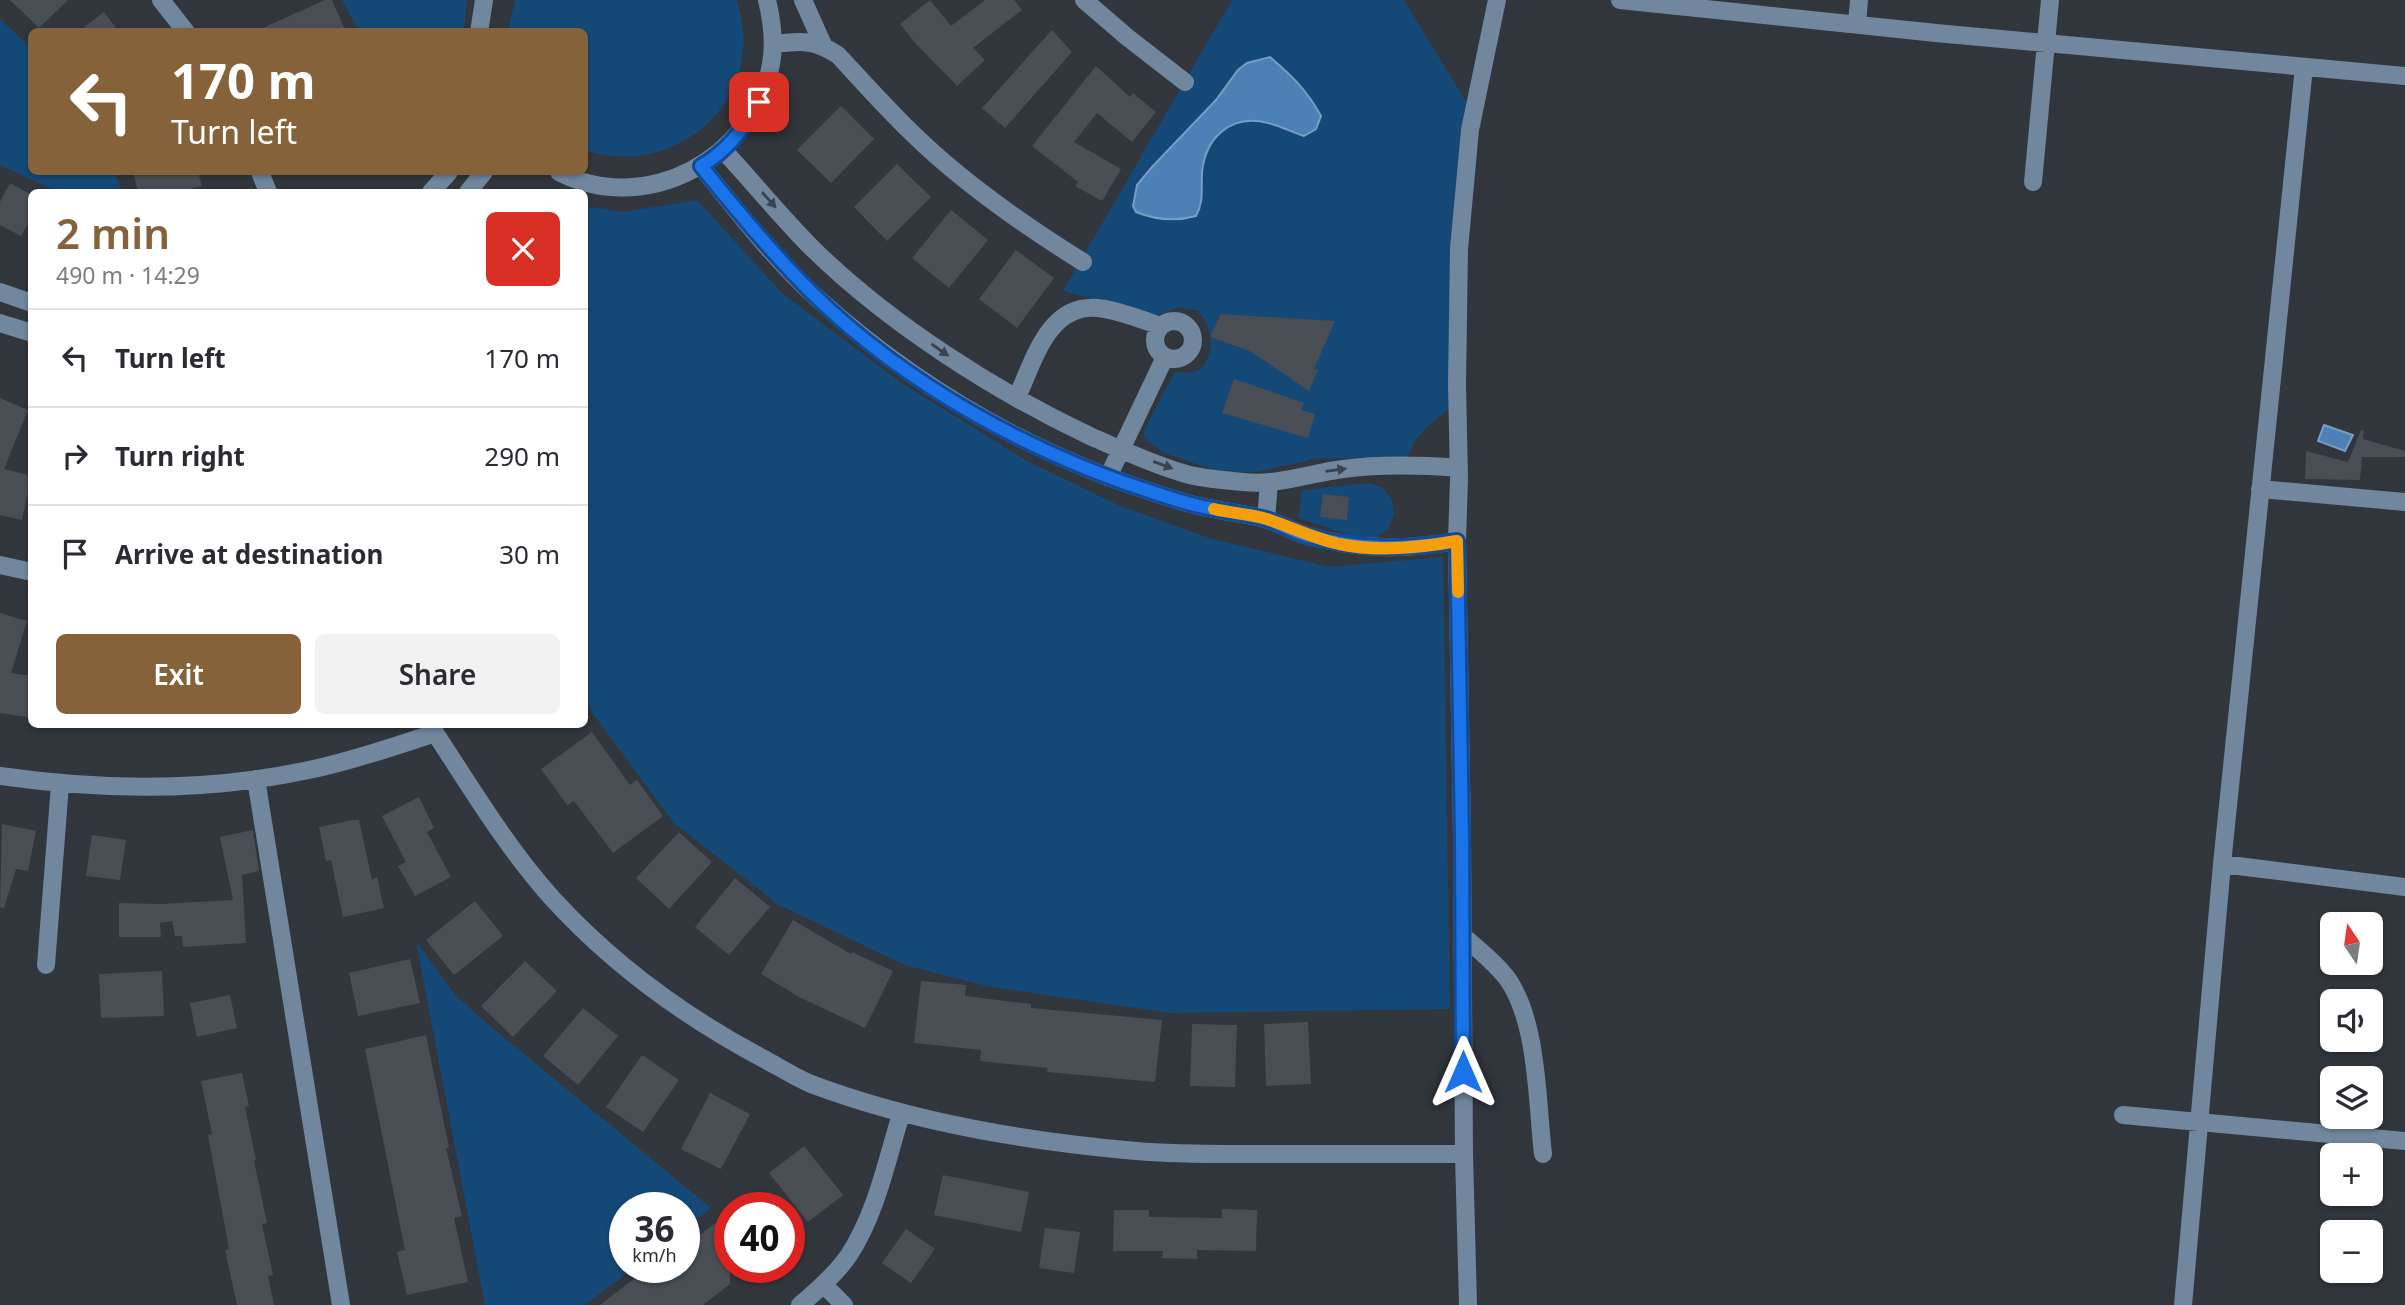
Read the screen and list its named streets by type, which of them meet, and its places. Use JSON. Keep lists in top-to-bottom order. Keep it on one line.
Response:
{"north":"top","page":{"turn":["170 m","Turn left"],"heading":["2 min","490 m · 14:29"],"list":[{"name":"Turn left","value":"170 m"},{"name":"Turn right","value":"290 m"},{"name":"Arrive at destination","value":"30 m"}],"buttons":["Exit","Share"],"map_buttons":["+","−"],"speed":"36 km/h","limit":"40"}}
